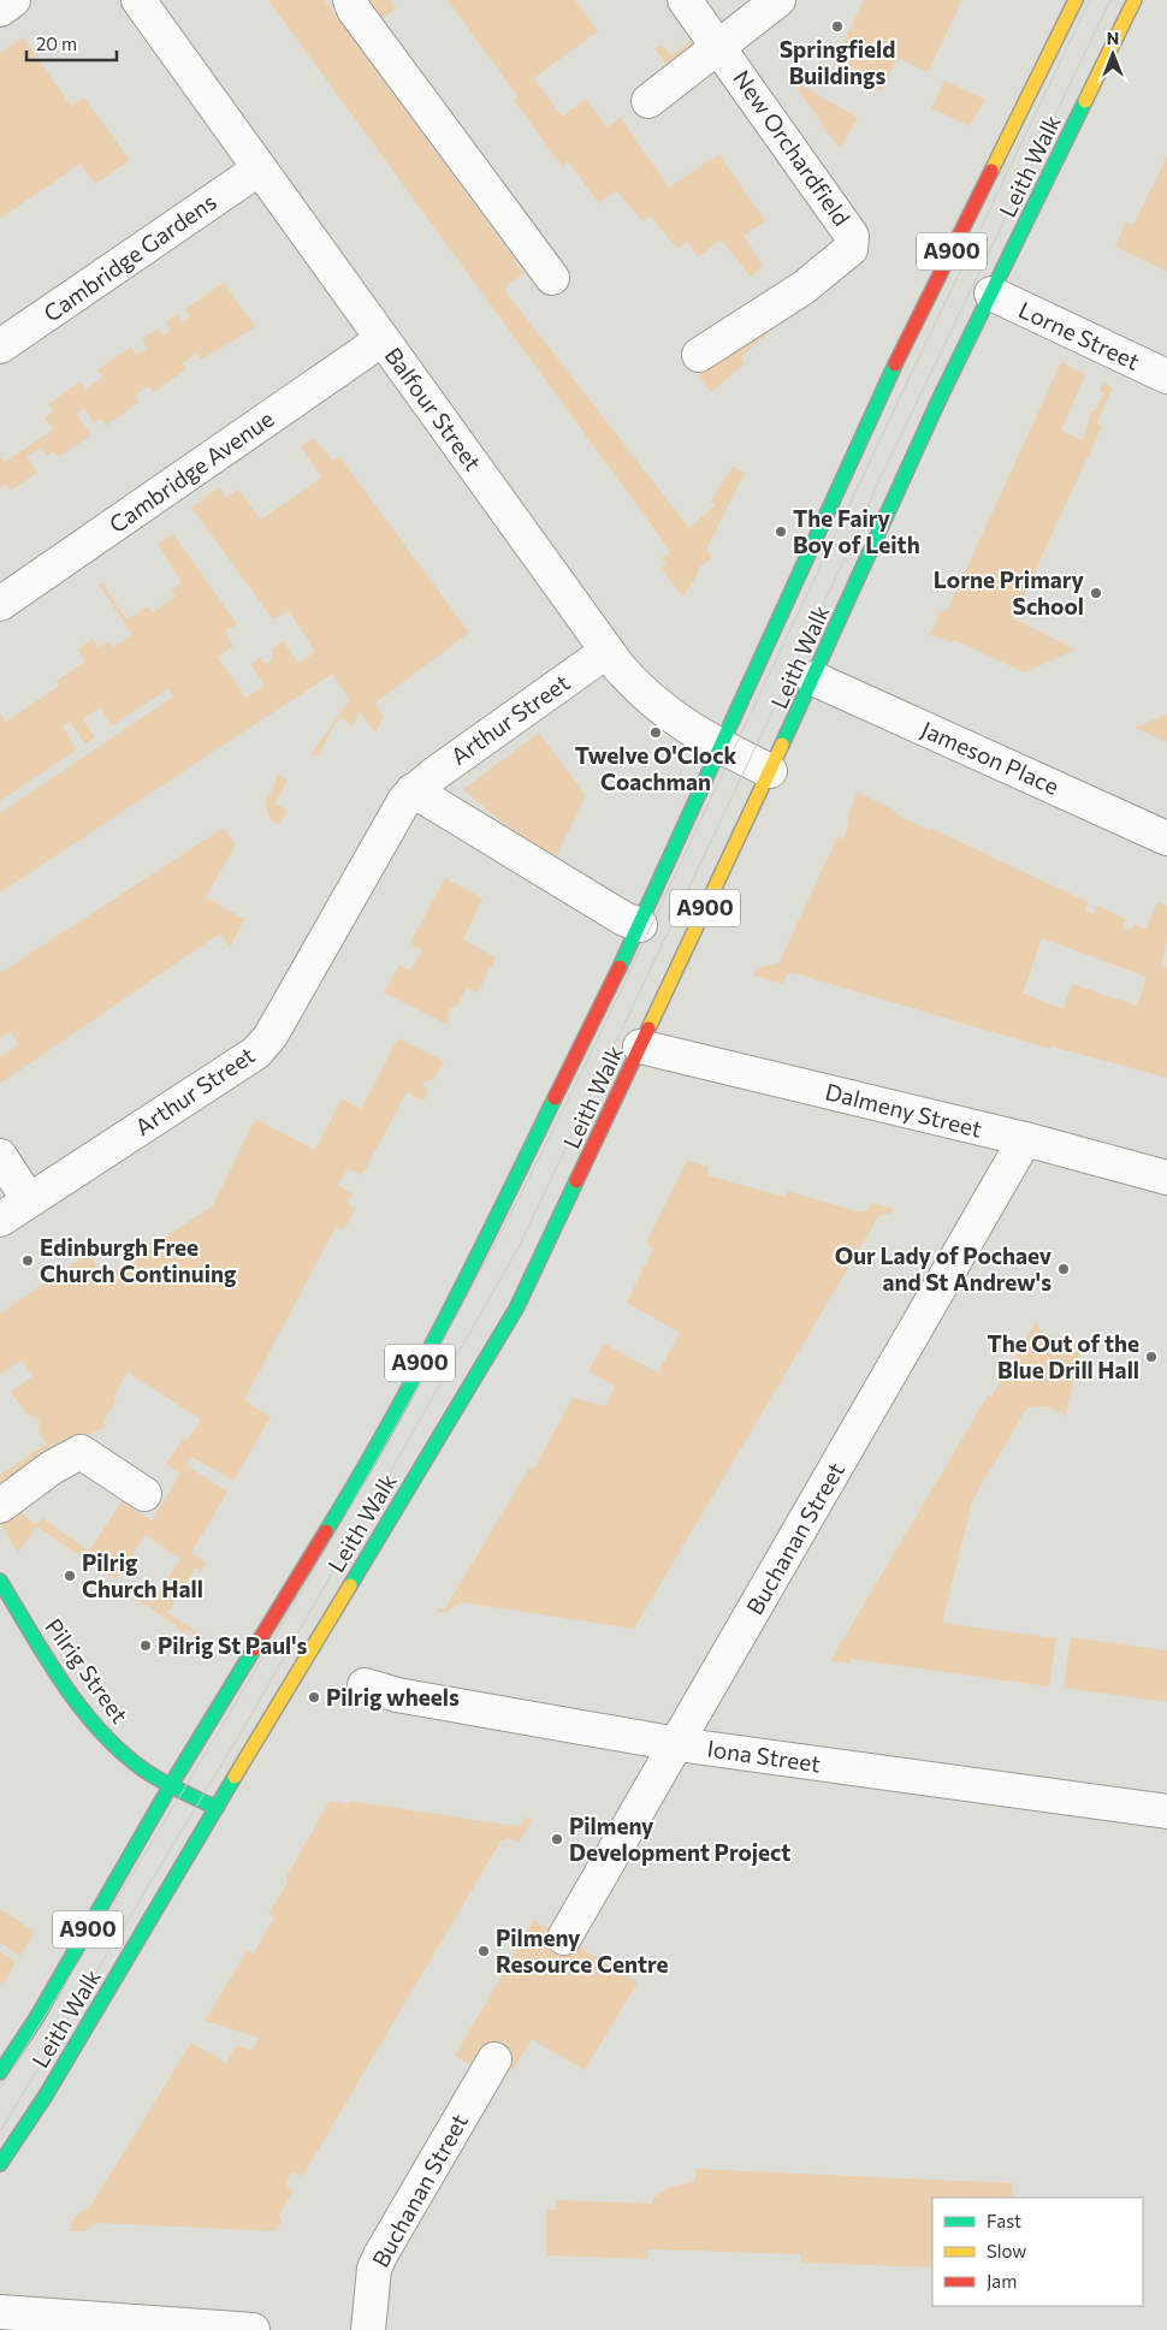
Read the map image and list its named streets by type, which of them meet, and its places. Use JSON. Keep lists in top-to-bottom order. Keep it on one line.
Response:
{"streets":{"main road":["Leith Walk","A900","Pilrig Street"],"street":["New Orchardfield","Cambridge Gardens","Lorne Street","Balfour Street","Cambridge Avenue","Arthur Street","Jameson Place","Dalmeny Street","Buchanan Street","Iona Street"]},"crossings":[["Leith Walk","Lorne Street"],["Leith Walk","Balfour Street"],["Leith Walk","Jameson Place"],["Leith Walk","Dalmeny Street"],["Leith Walk","Pilrig Street"],["Cambridge Gardens","Balfour Street"],["Balfour Street","Cambridge Avenue"],["Balfour Street","Arthur Street"],["Dalmeny Street","Buchanan Street"],["Buchanan Street","Iona Street"]],"places":["Springfield Buildings","The Fairy Boy of Leith","Lorne Primary School","Twelve O'Clock Coachman","Edinburgh Free Church Continuing","Our Lady of Pochaev and St Andrew's","The Out of the Blue Drill Hall","Pilrig Church Hall","Pilrig St Paul's","Pilrig wheels","Pilmeny Development Project","Pilmeny Resource Centre"],"legend":["Fast","Slow","Jam"],"scale_bar":"20 m","north":"top"}
